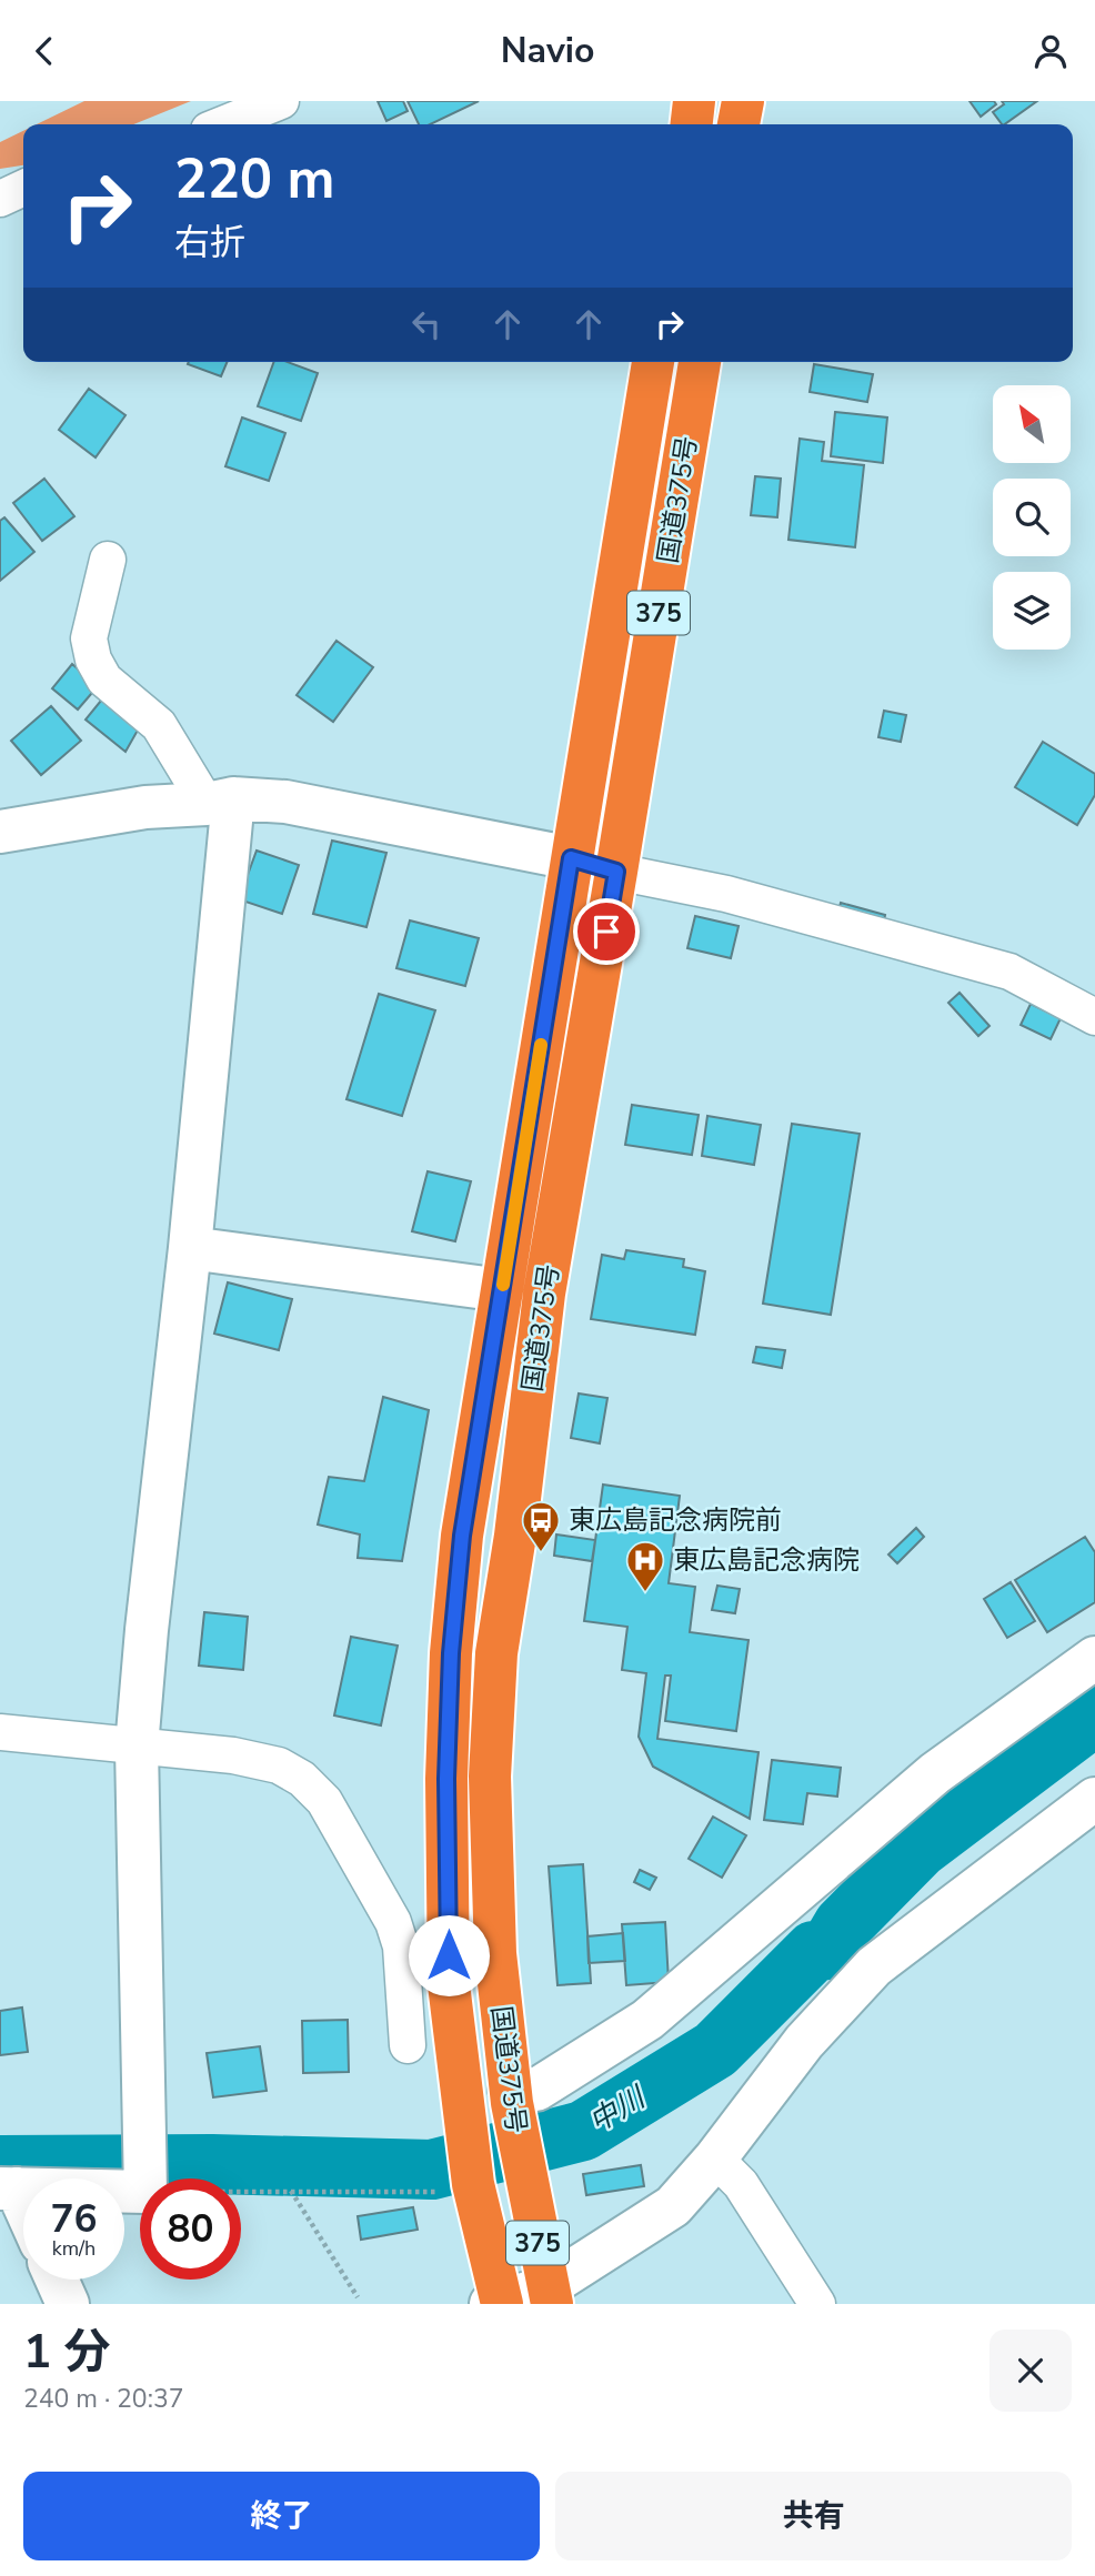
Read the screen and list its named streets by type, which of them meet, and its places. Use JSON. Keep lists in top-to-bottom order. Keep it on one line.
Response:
{"streets":{"highway":["国道375号","375"]},"water":["中川"],"places":{"bus stop":["東広島記念病院前"],"hospital":["東広島記念病院"]},"north":"top left","page":{"header":"Navio","turn":["220 m","右折"],"speed":"76 km/h","limit":"80","heading":["1 分","240 m · 20:37"],"buttons":["終了","共有"]}}
